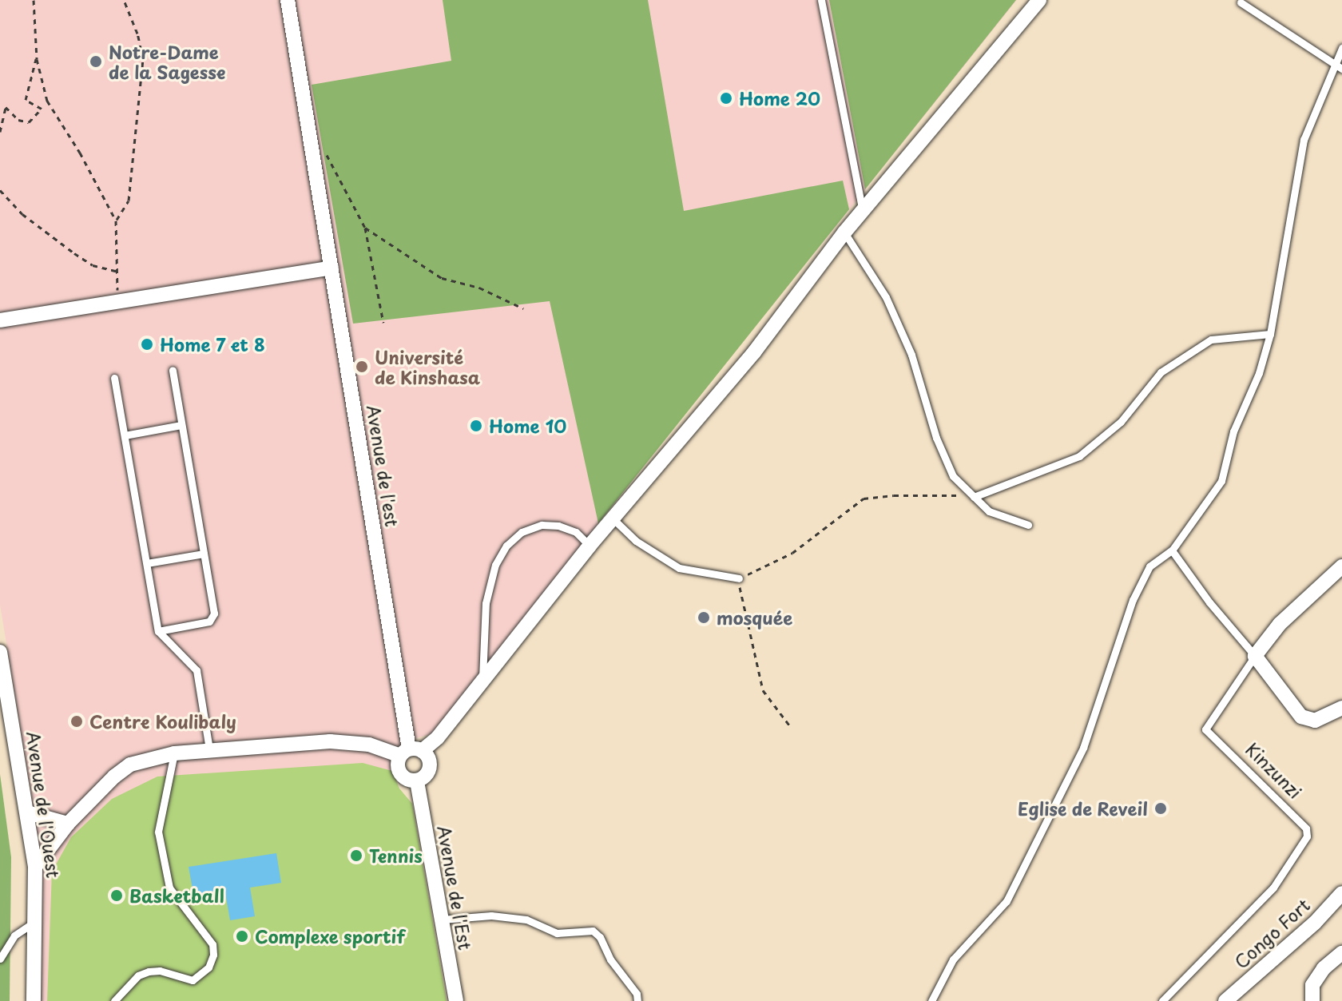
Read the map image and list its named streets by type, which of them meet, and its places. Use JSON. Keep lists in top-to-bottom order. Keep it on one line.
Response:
{"streets":{"street":["Avenue de l'est","Kinzunzi","Avenue de l'Ouest","Avenue de l'Est","Congo Fort"]},"crossings":[["Avenue de l'est","Avenue de l'Est"]],"places":["Notre-Dame de la Sagesse","Home 20","Home 7 et 8","Université de Kinshasa","Home 10","mosquée","Centre Koulibaly","Eglise de Reveil","Tennis","Basketball","Complexe sportif"]}
